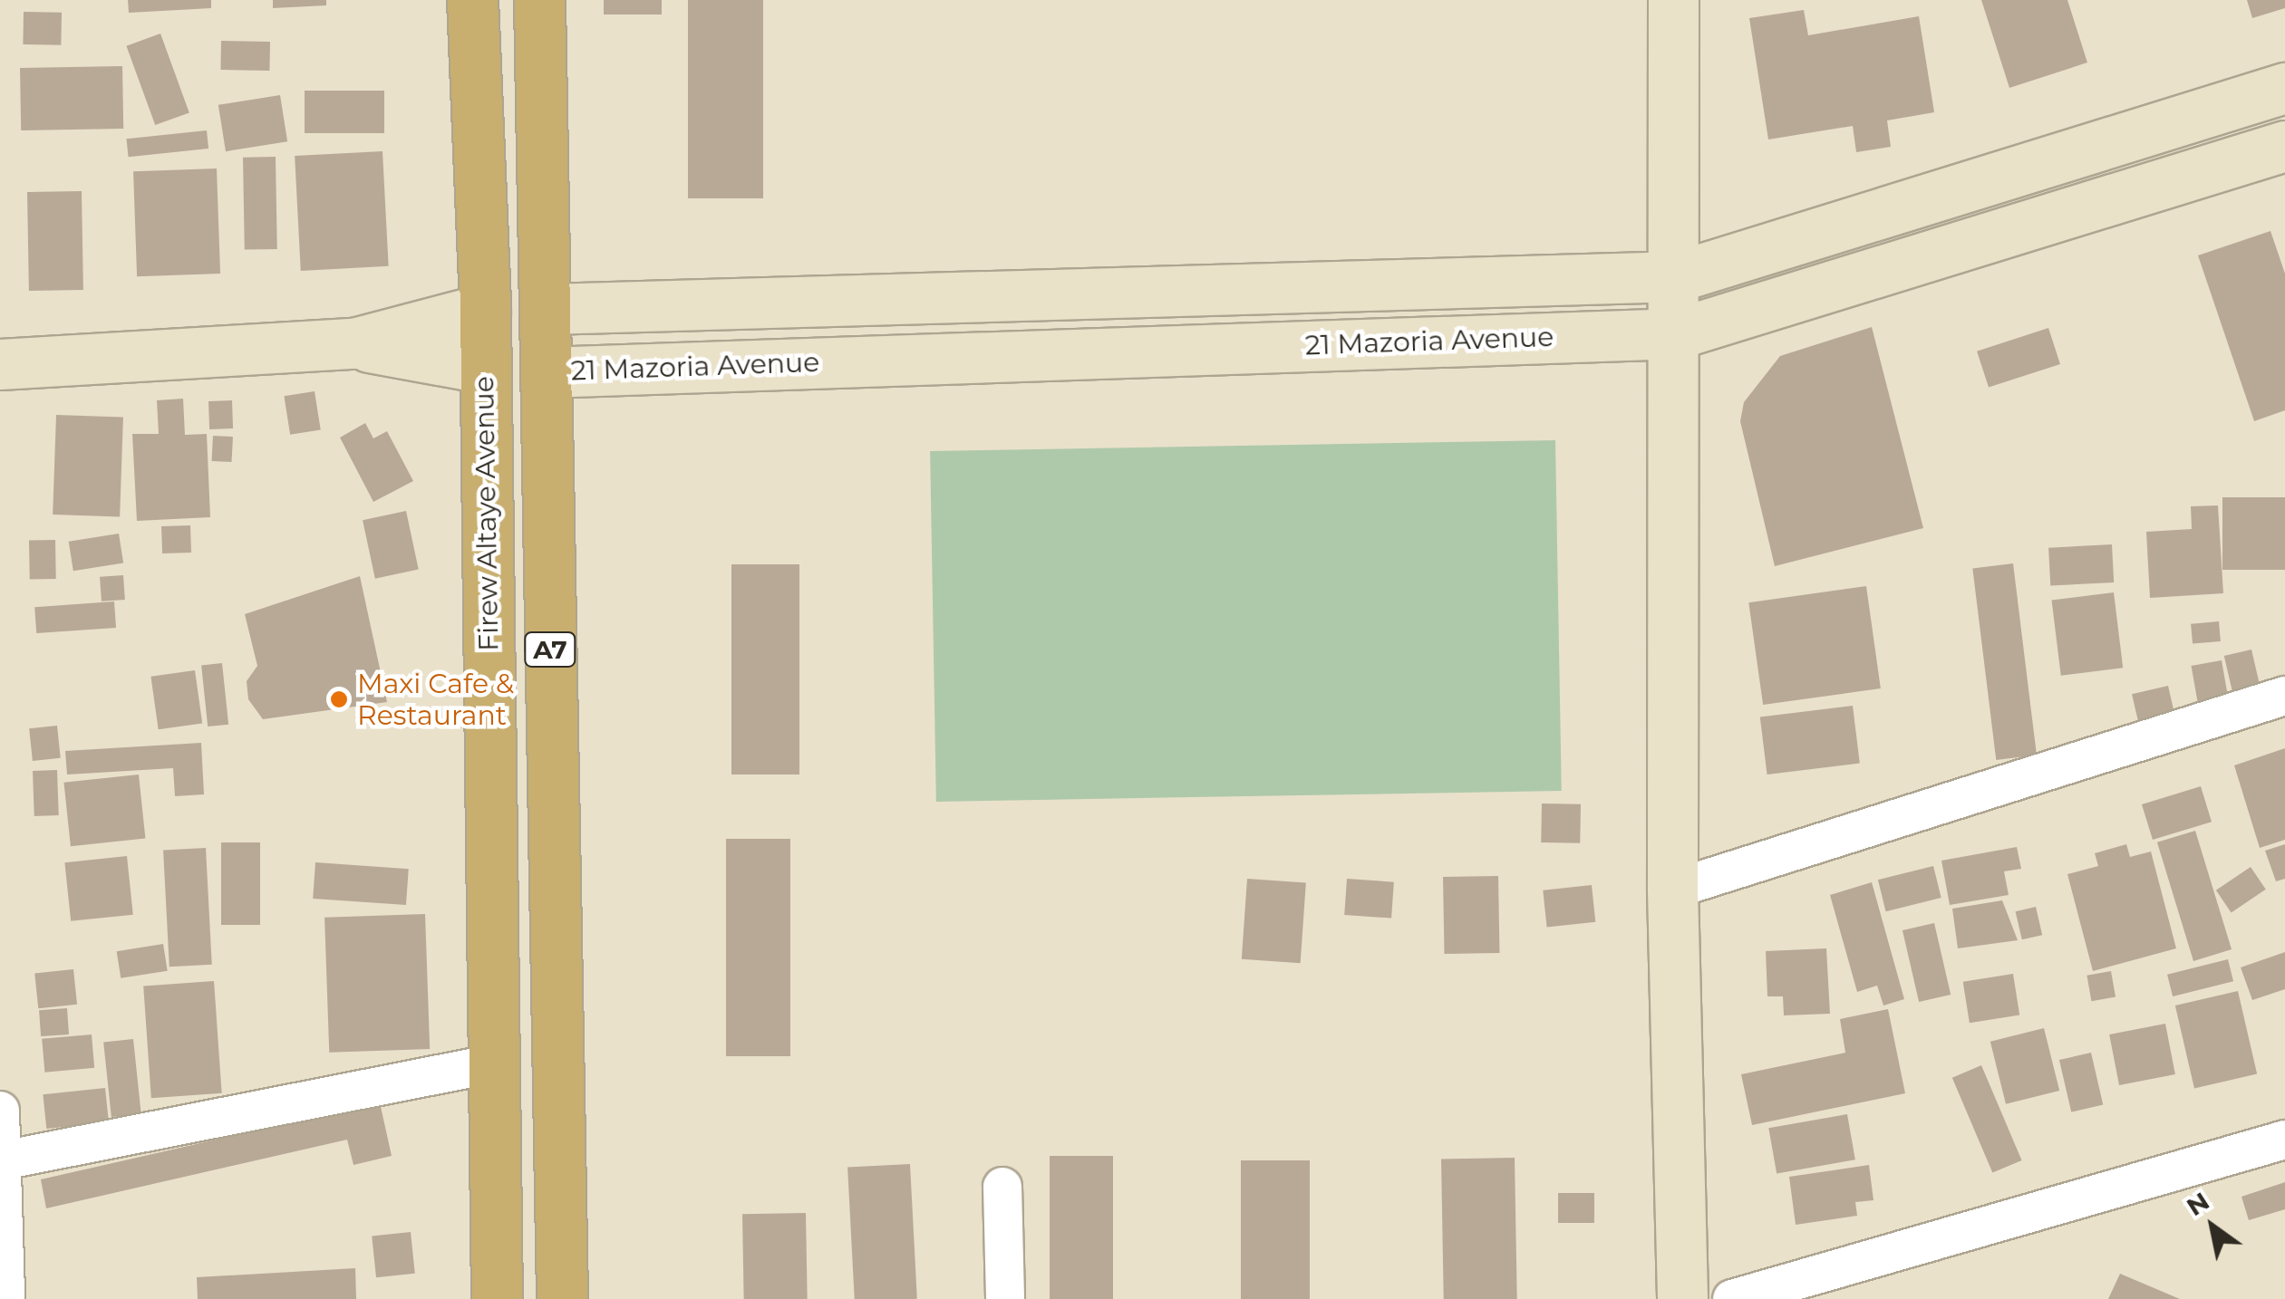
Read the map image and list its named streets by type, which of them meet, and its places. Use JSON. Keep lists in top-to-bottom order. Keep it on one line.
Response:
{"streets":{"highway":["Firew Altaye Avenue","A7"],"main road":["21 Mazoria Avenue"]},"crossings":[["21 Mazoria Avenue","A7"]],"places":["Maxi Cafe & Restaurant"],"north":"top left"}
